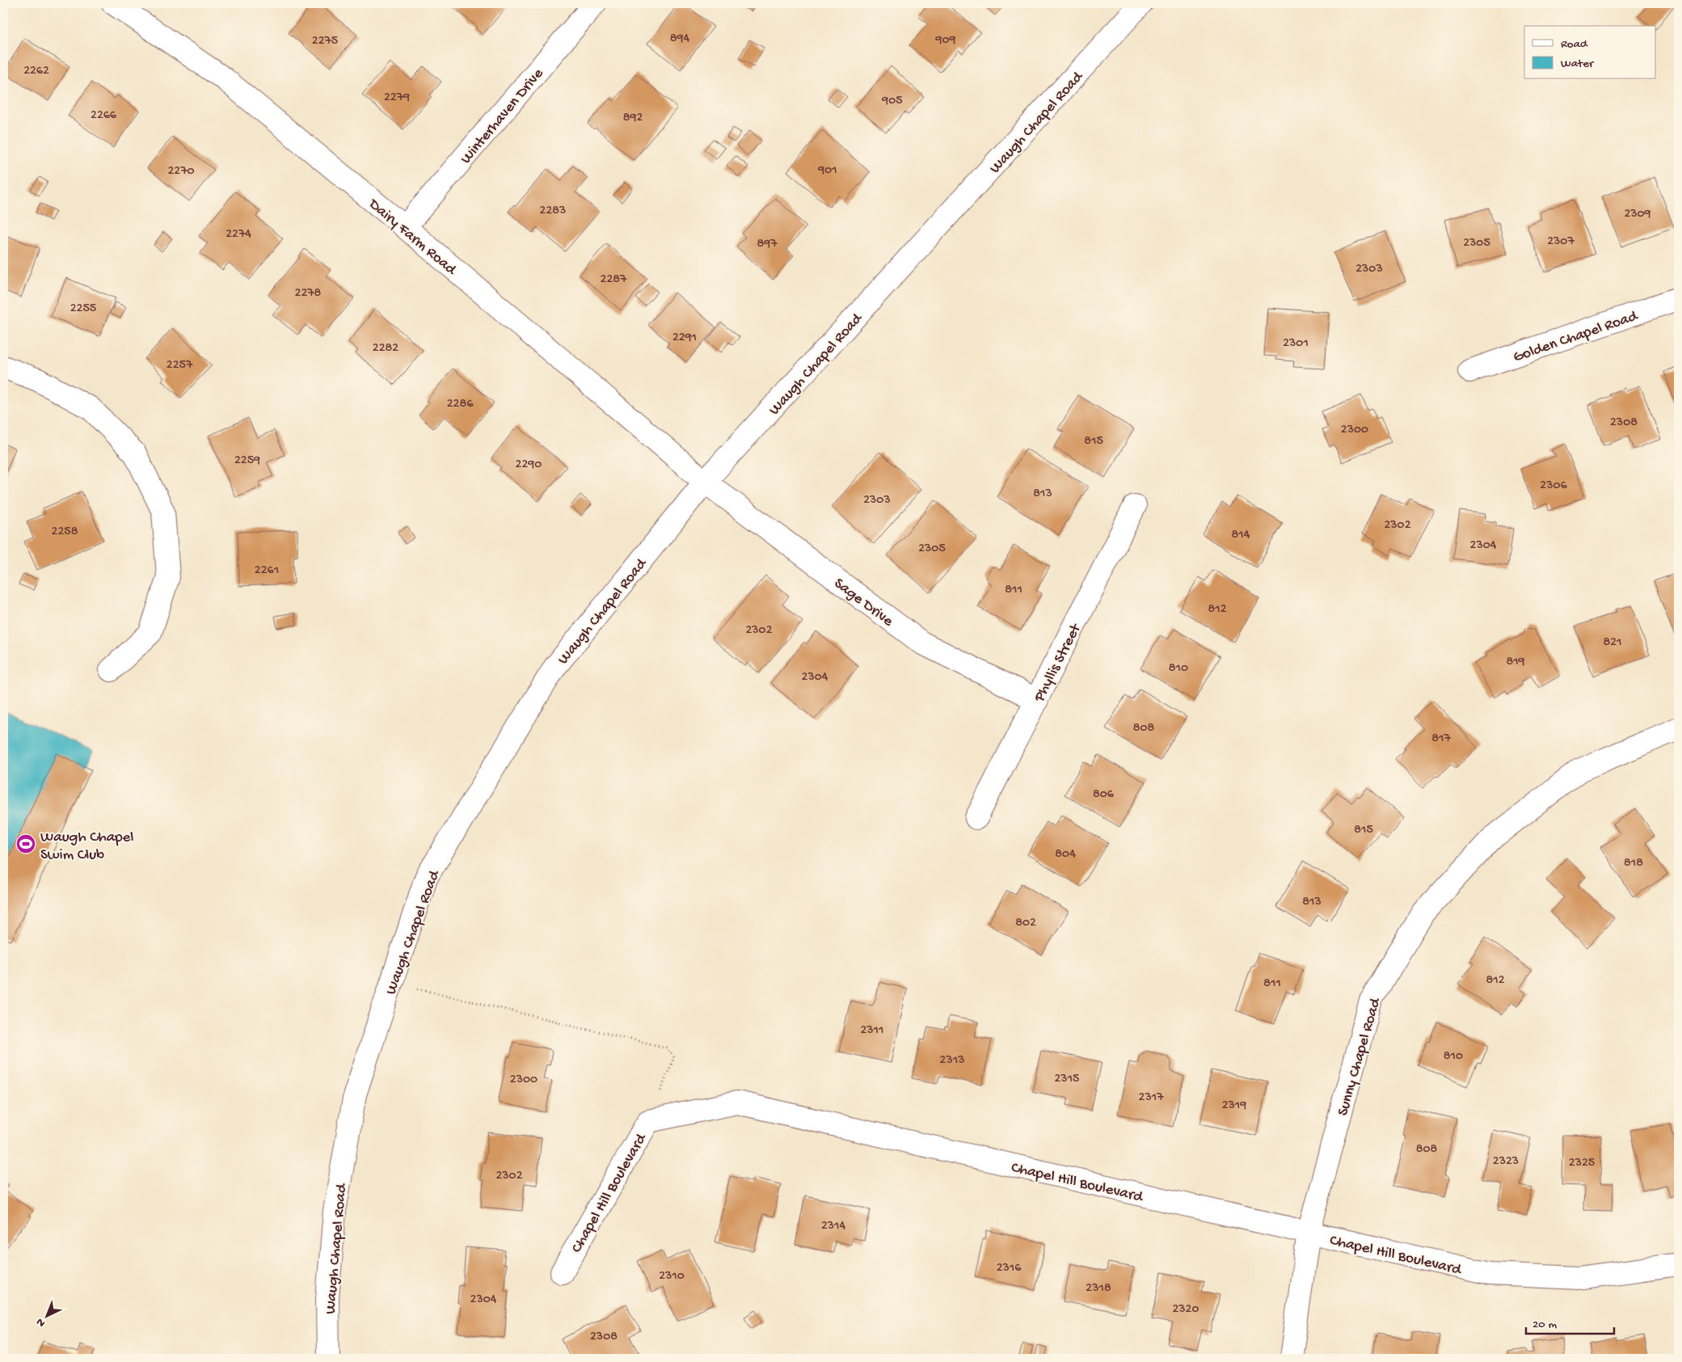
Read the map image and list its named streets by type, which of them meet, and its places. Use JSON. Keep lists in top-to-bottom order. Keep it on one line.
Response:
{"streets":{"street":["Winterhaven Drive","Waugh Chapel Road","Dairy Farm Road","Golden Chapel Road","Sage Drive","Phyllis Street","Sunny Chapel Road","Chapel Hill Boulevard"]},"crossings":[["Winterhaven Drive","Dairy Farm Road"],["Waugh Chapel Road","Dairy Farm Road"],["Waugh Chapel Road","Sage Drive"],["Dairy Farm Road","Sage Drive"],["Sage Drive","Phyllis Street"],["Sunny Chapel Road","Chapel Hill Boulevard"]],"places":{"sports":["Waugh Chapel Swim Club"]},"house_numbers":["894","909","2275","2262","2279","905","2266","892","901","2270","2283","2309","2274","2307","2305","897","2303","2287","2278","2255","2291","2301","2282","2257","2286","2308","2300","815","2259","2290","2306","813","2303","2302","2258","814","2304","2305","2261","811","812","2302","821","819","810","2304","808","817","806","815","804","818","813","802","812","811","2311","810","2313","2315","2300","2317","2319","808","2323","2325","2302","2314","2316","2310","2318","2304","2320","2308"],"legend":["Road","Water"],"scale_bar":"20 m","north":"bottom left"}
